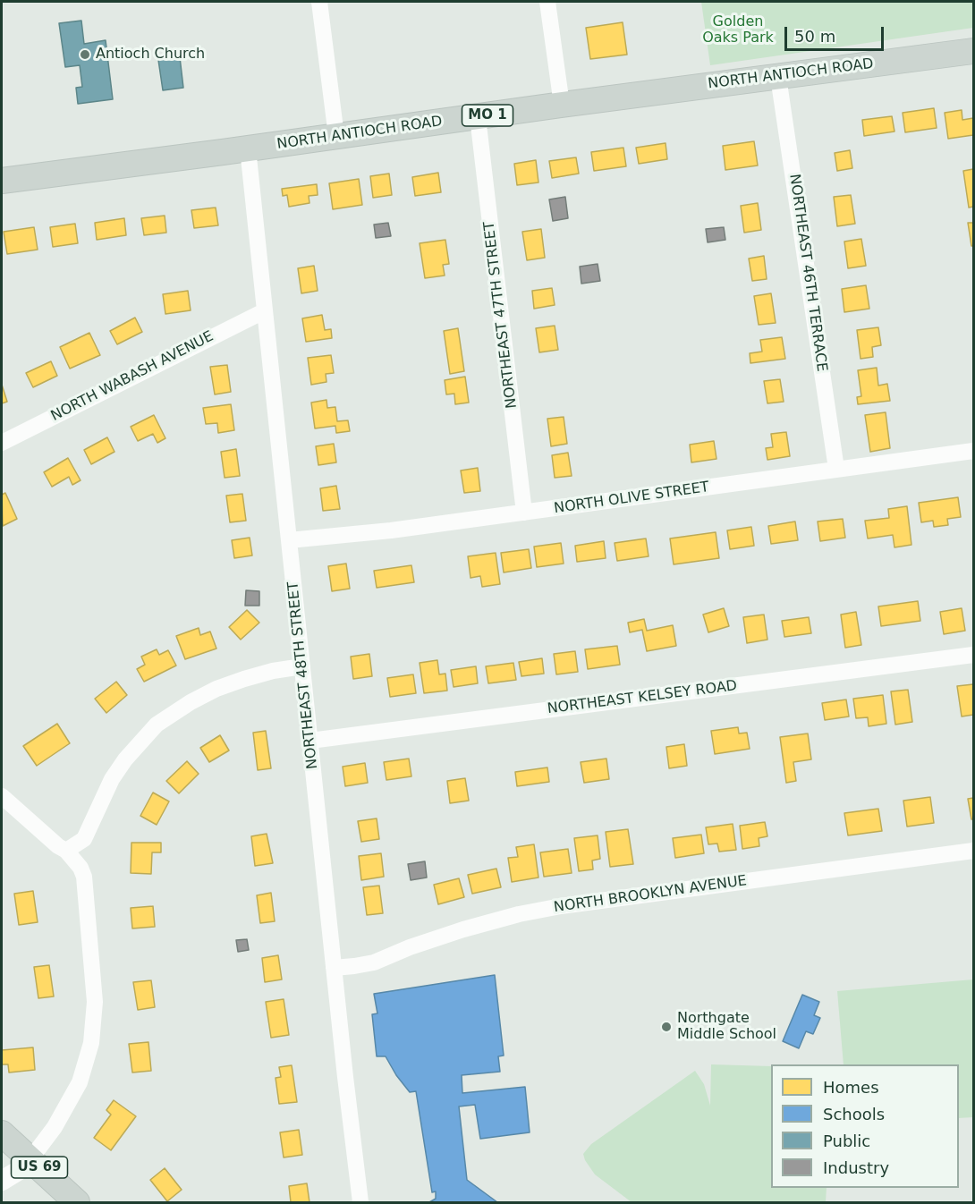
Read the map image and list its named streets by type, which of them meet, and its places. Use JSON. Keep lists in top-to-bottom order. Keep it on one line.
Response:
{"streets":{"main road":["NORTH ANTIOCH ROAD","MO 1","US 69"],"street":["NORTHEAST 46TH TERRACE","NORTHEAST 47TH STREET","NORTH WABASH AVENUE","NORTH OLIVE STREET","NORTHEAST 48TH STREET","NORTHEAST KELSEY ROAD","NORTH BROOKLYN AVENUE"]},"crossings":[["NORTH ANTIOCH ROAD","NORTHEAST 46TH TERRACE"],["NORTH ANTIOCH ROAD","NORTHEAST 47TH STREET"],["NORTH ANTIOCH ROAD","NORTHEAST 48TH STREET"],["NORTHEAST 46TH TERRACE","NORTH OLIVE STREET"],["NORTHEAST 47TH STREET","NORTH OLIVE STREET"],["NORTH WABASH AVENUE","NORTHEAST 48TH STREET"],["NORTH OLIVE STREET","NORTHEAST 48TH STREET"],["NORTHEAST 48TH STREET","NORTHEAST KELSEY ROAD"],["NORTHEAST 48TH STREET","NORTH BROOKLYN AVENUE"]],"parks":["Golden Oaks Park"],"places":["Antioch Church","Northgate Middle School"],"legend":["Homes","Schools","Public","Industry"],"scale_bar":"50 m"}
